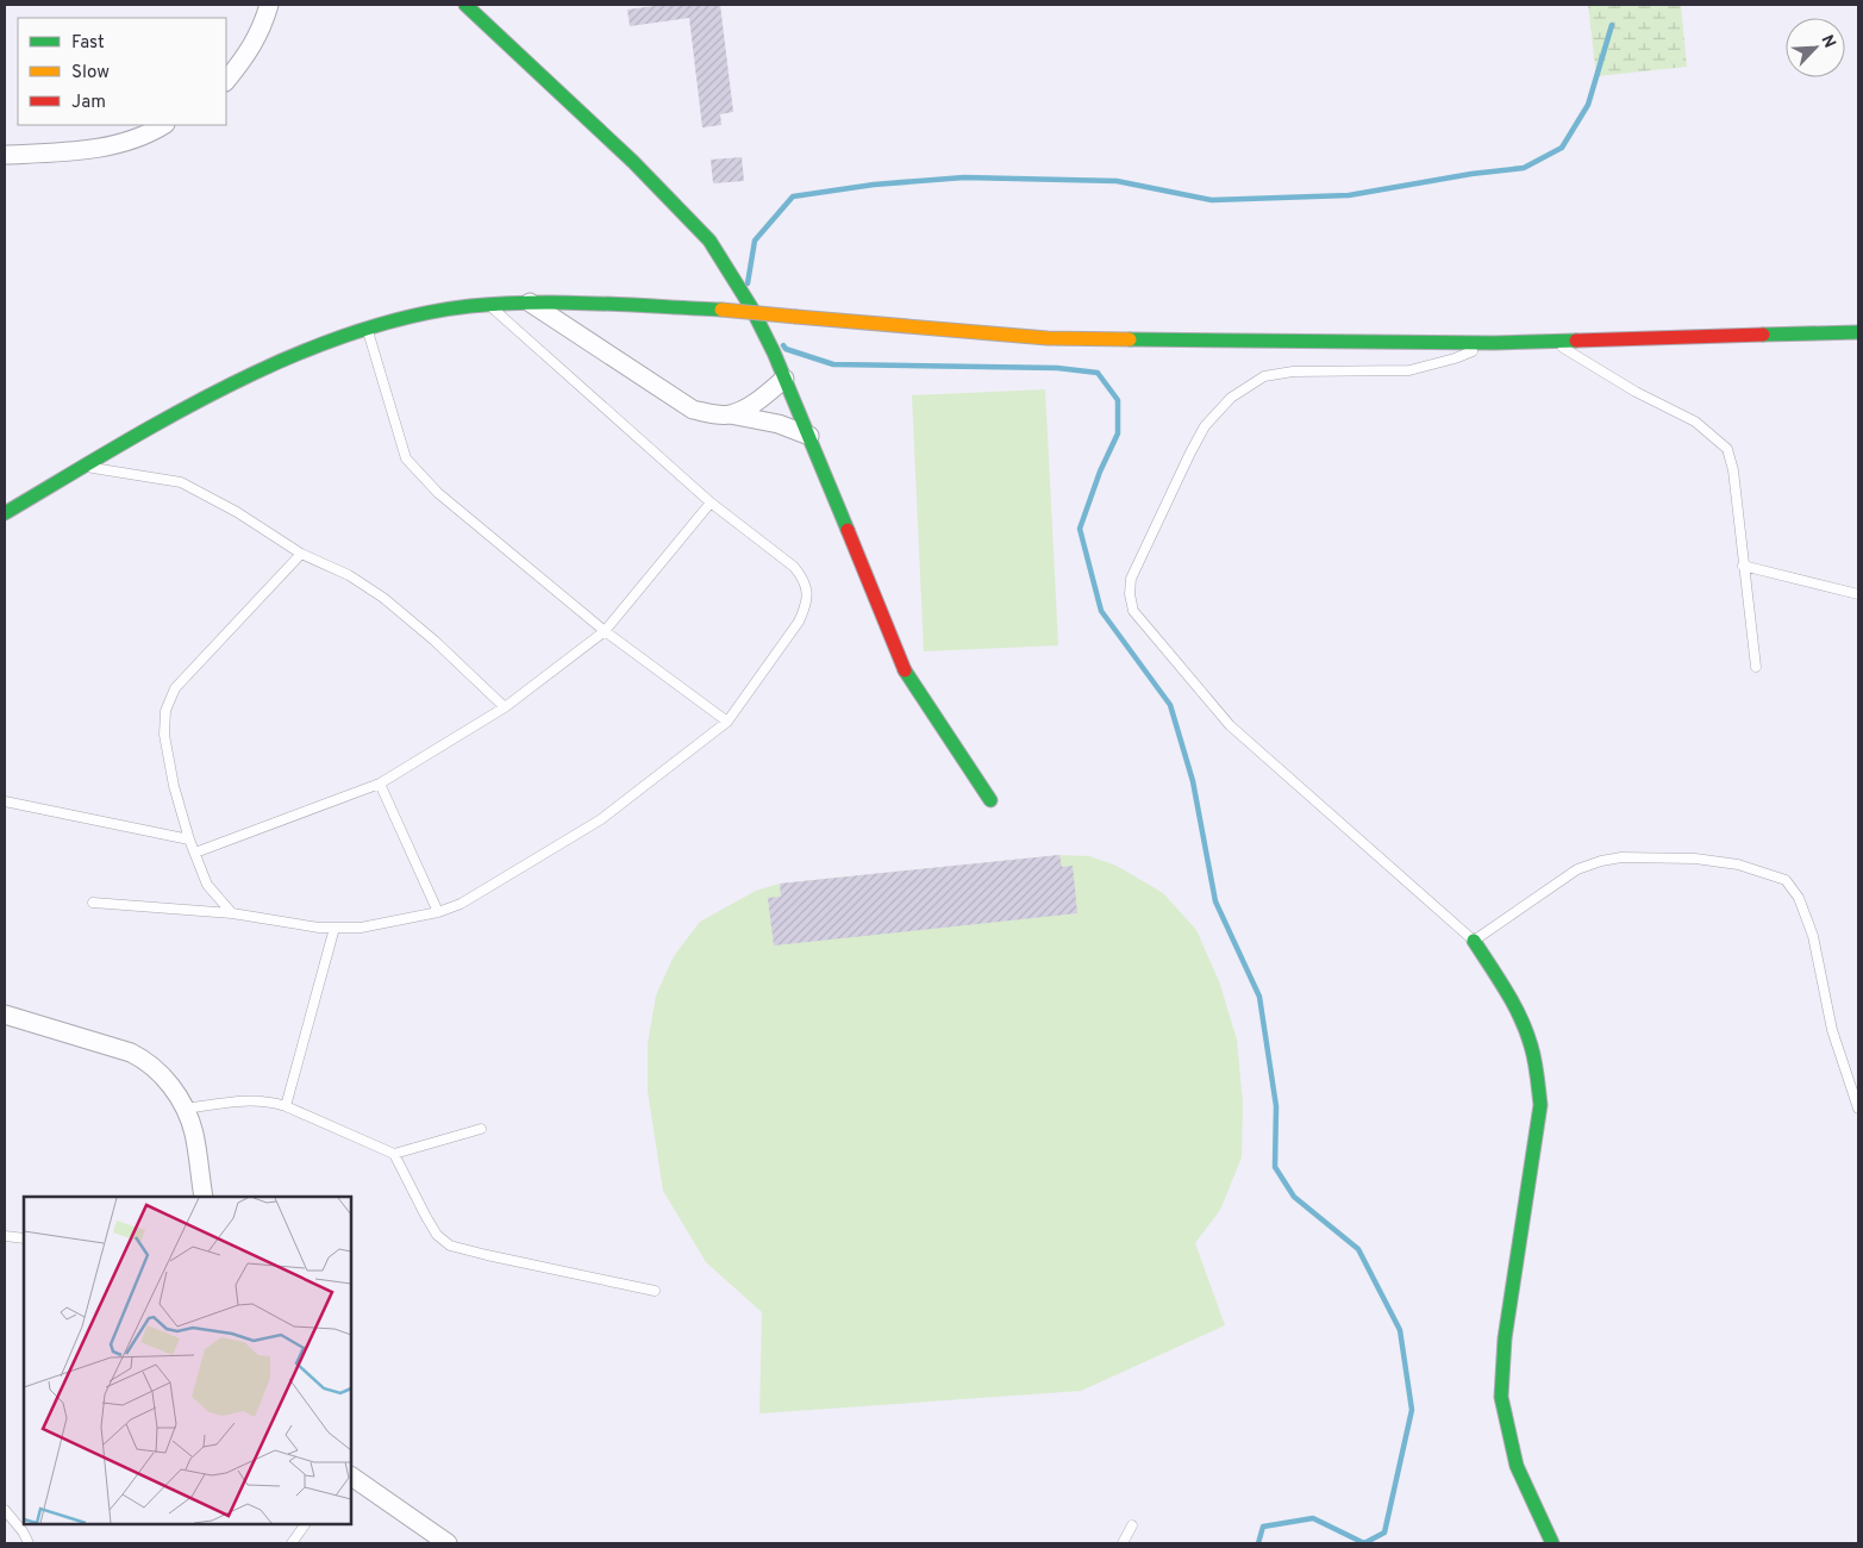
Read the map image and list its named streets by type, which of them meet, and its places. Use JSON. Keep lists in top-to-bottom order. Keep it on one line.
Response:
{"legend":["Fast","Slow","Jam"],"north":"top right"}
